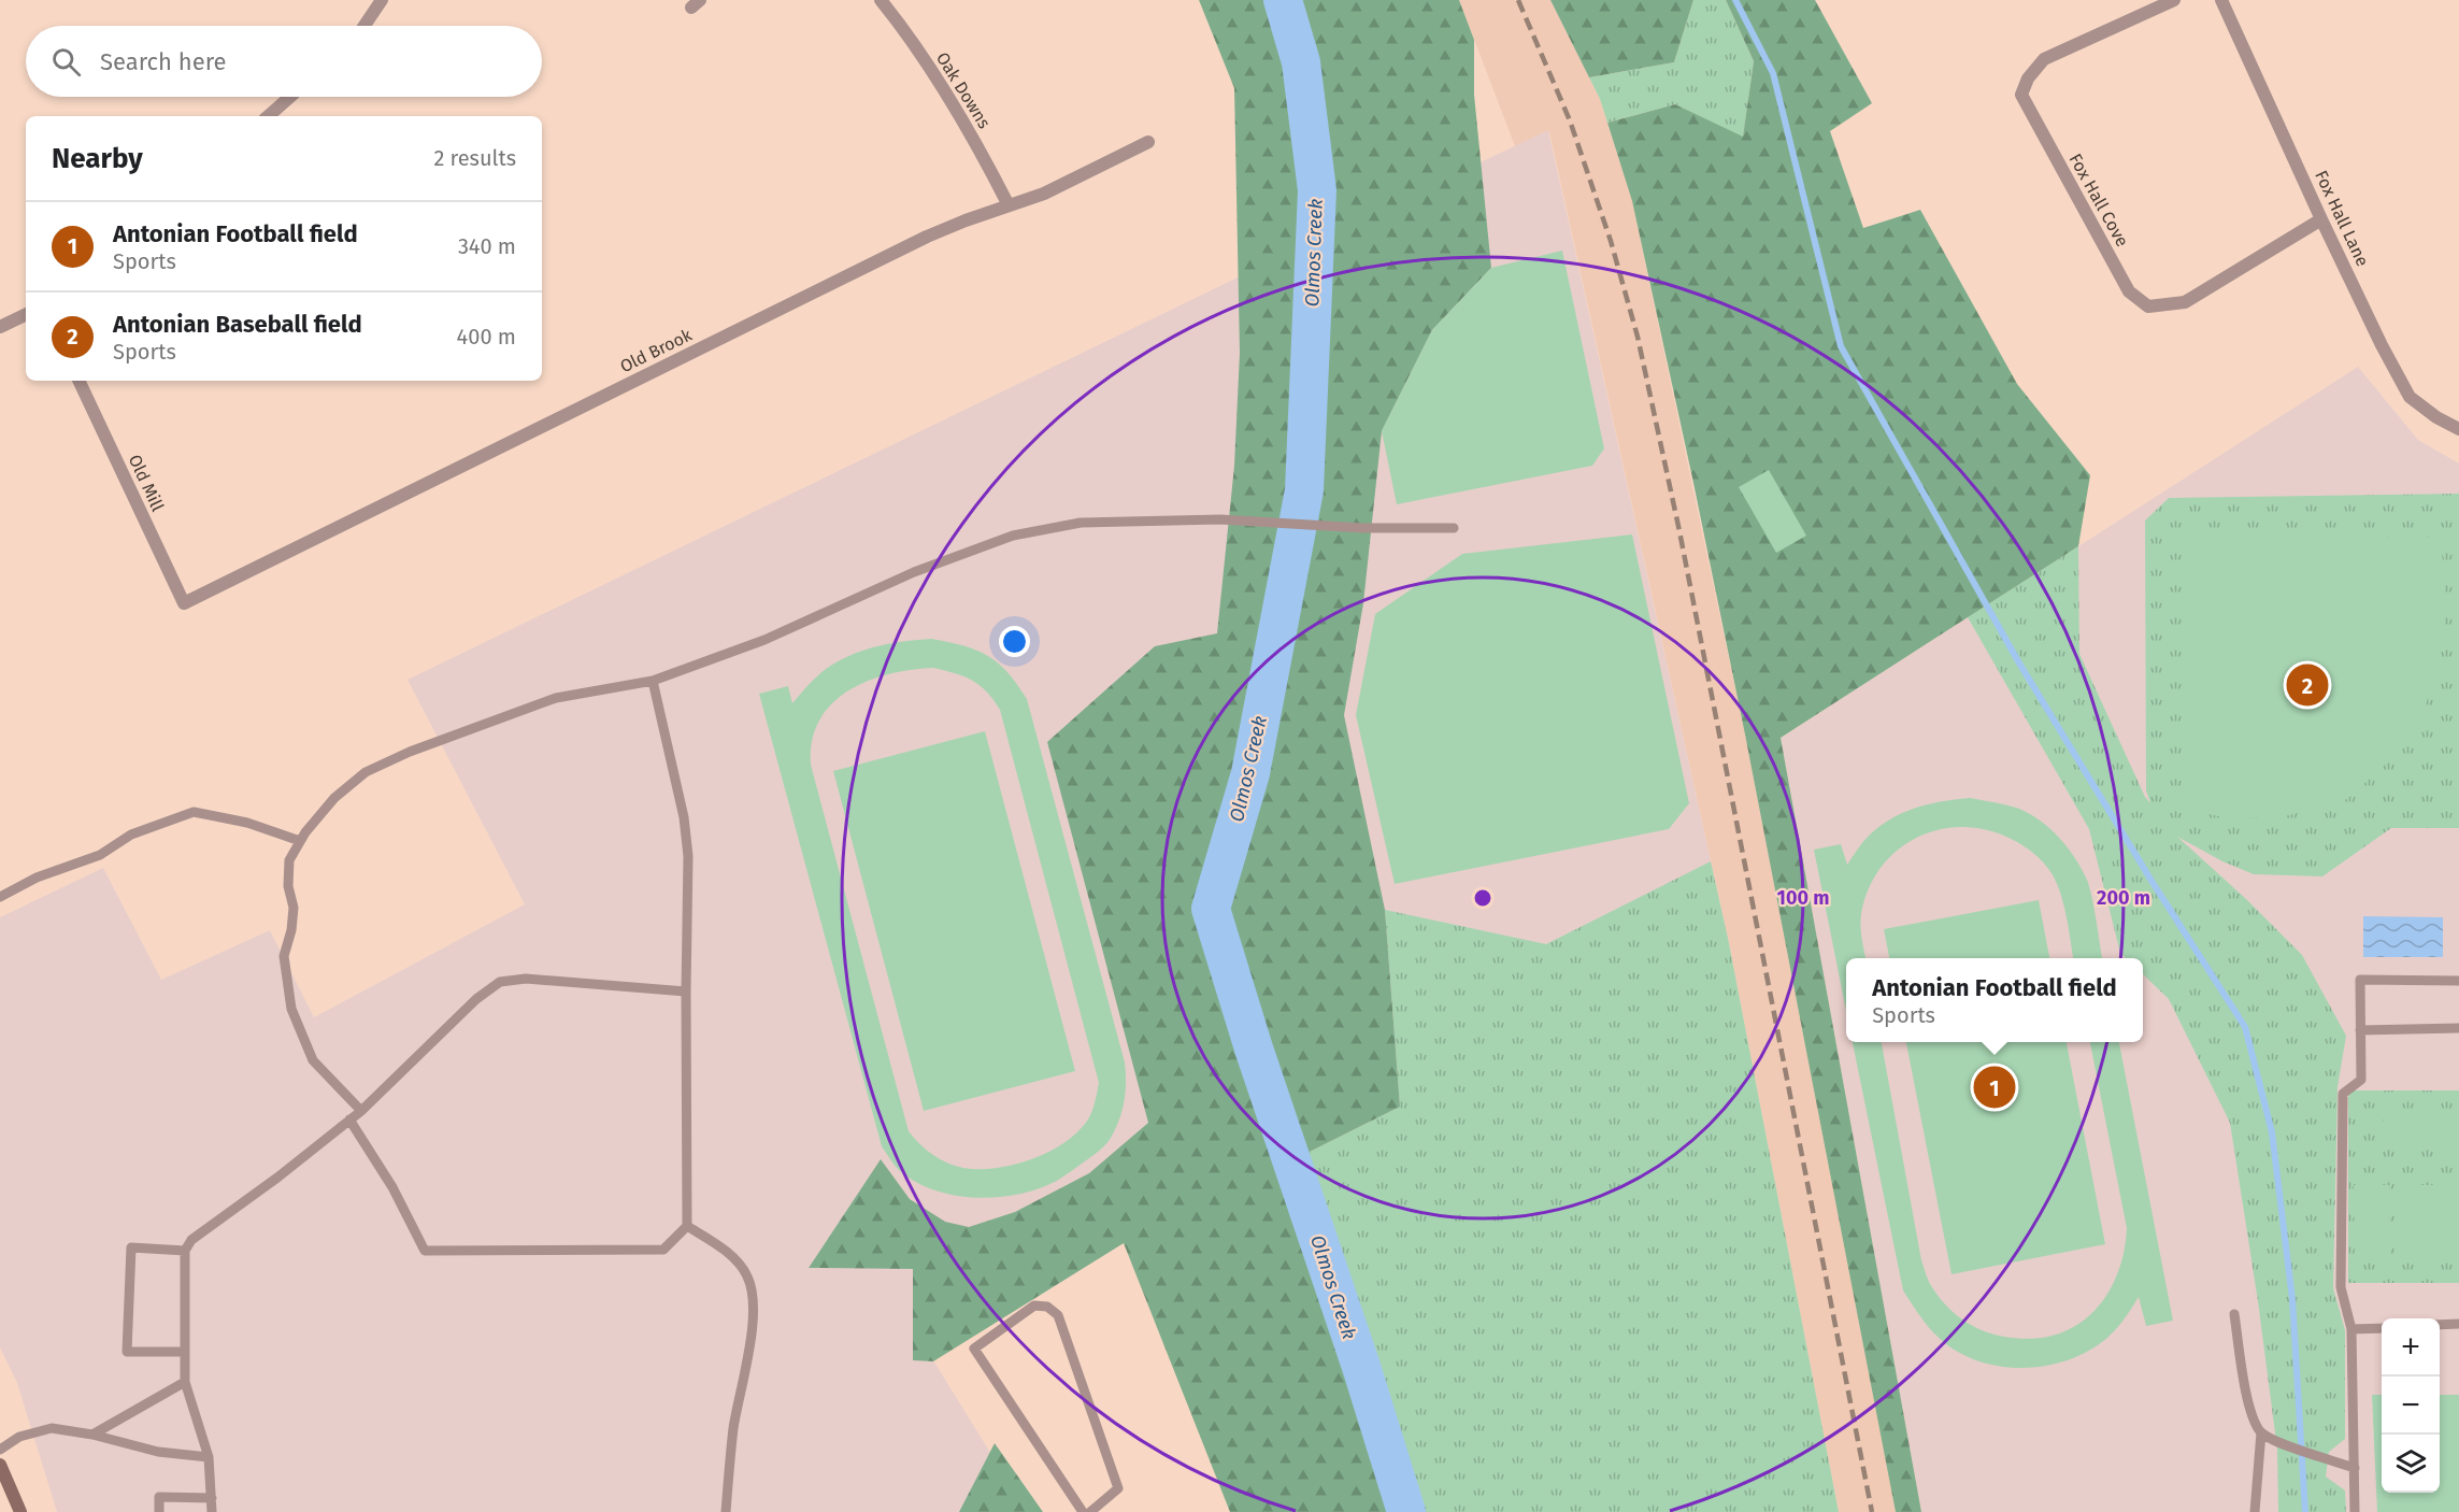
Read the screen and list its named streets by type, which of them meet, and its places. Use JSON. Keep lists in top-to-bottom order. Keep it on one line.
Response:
{"streets":{"street":["Oak Downs","Fox Hall Cove","Fox Hall Lane","Old Brook","Old Mill"]},"crossings":[["Oak Downs","Old Brook"],["Fox Hall Cove","Fox Hall Lane"],["Old Brook","Old Mill"]],"water":["Olmos Creek"],"page":{"search":"Search here","heading":["Nearby","2 results"],"list":[{"mark":"1","name":"Antonian Football field","note":"Sports","value":"340 m"},{"mark":"2","name":"Antonian Baseball field","note":"Sports","value":"400 m"}],"pins":["2","1"],"popup":["Antonian Football field","Sports"],"map_buttons":["+","−"]},"rings":["100 m","200 m"]}
